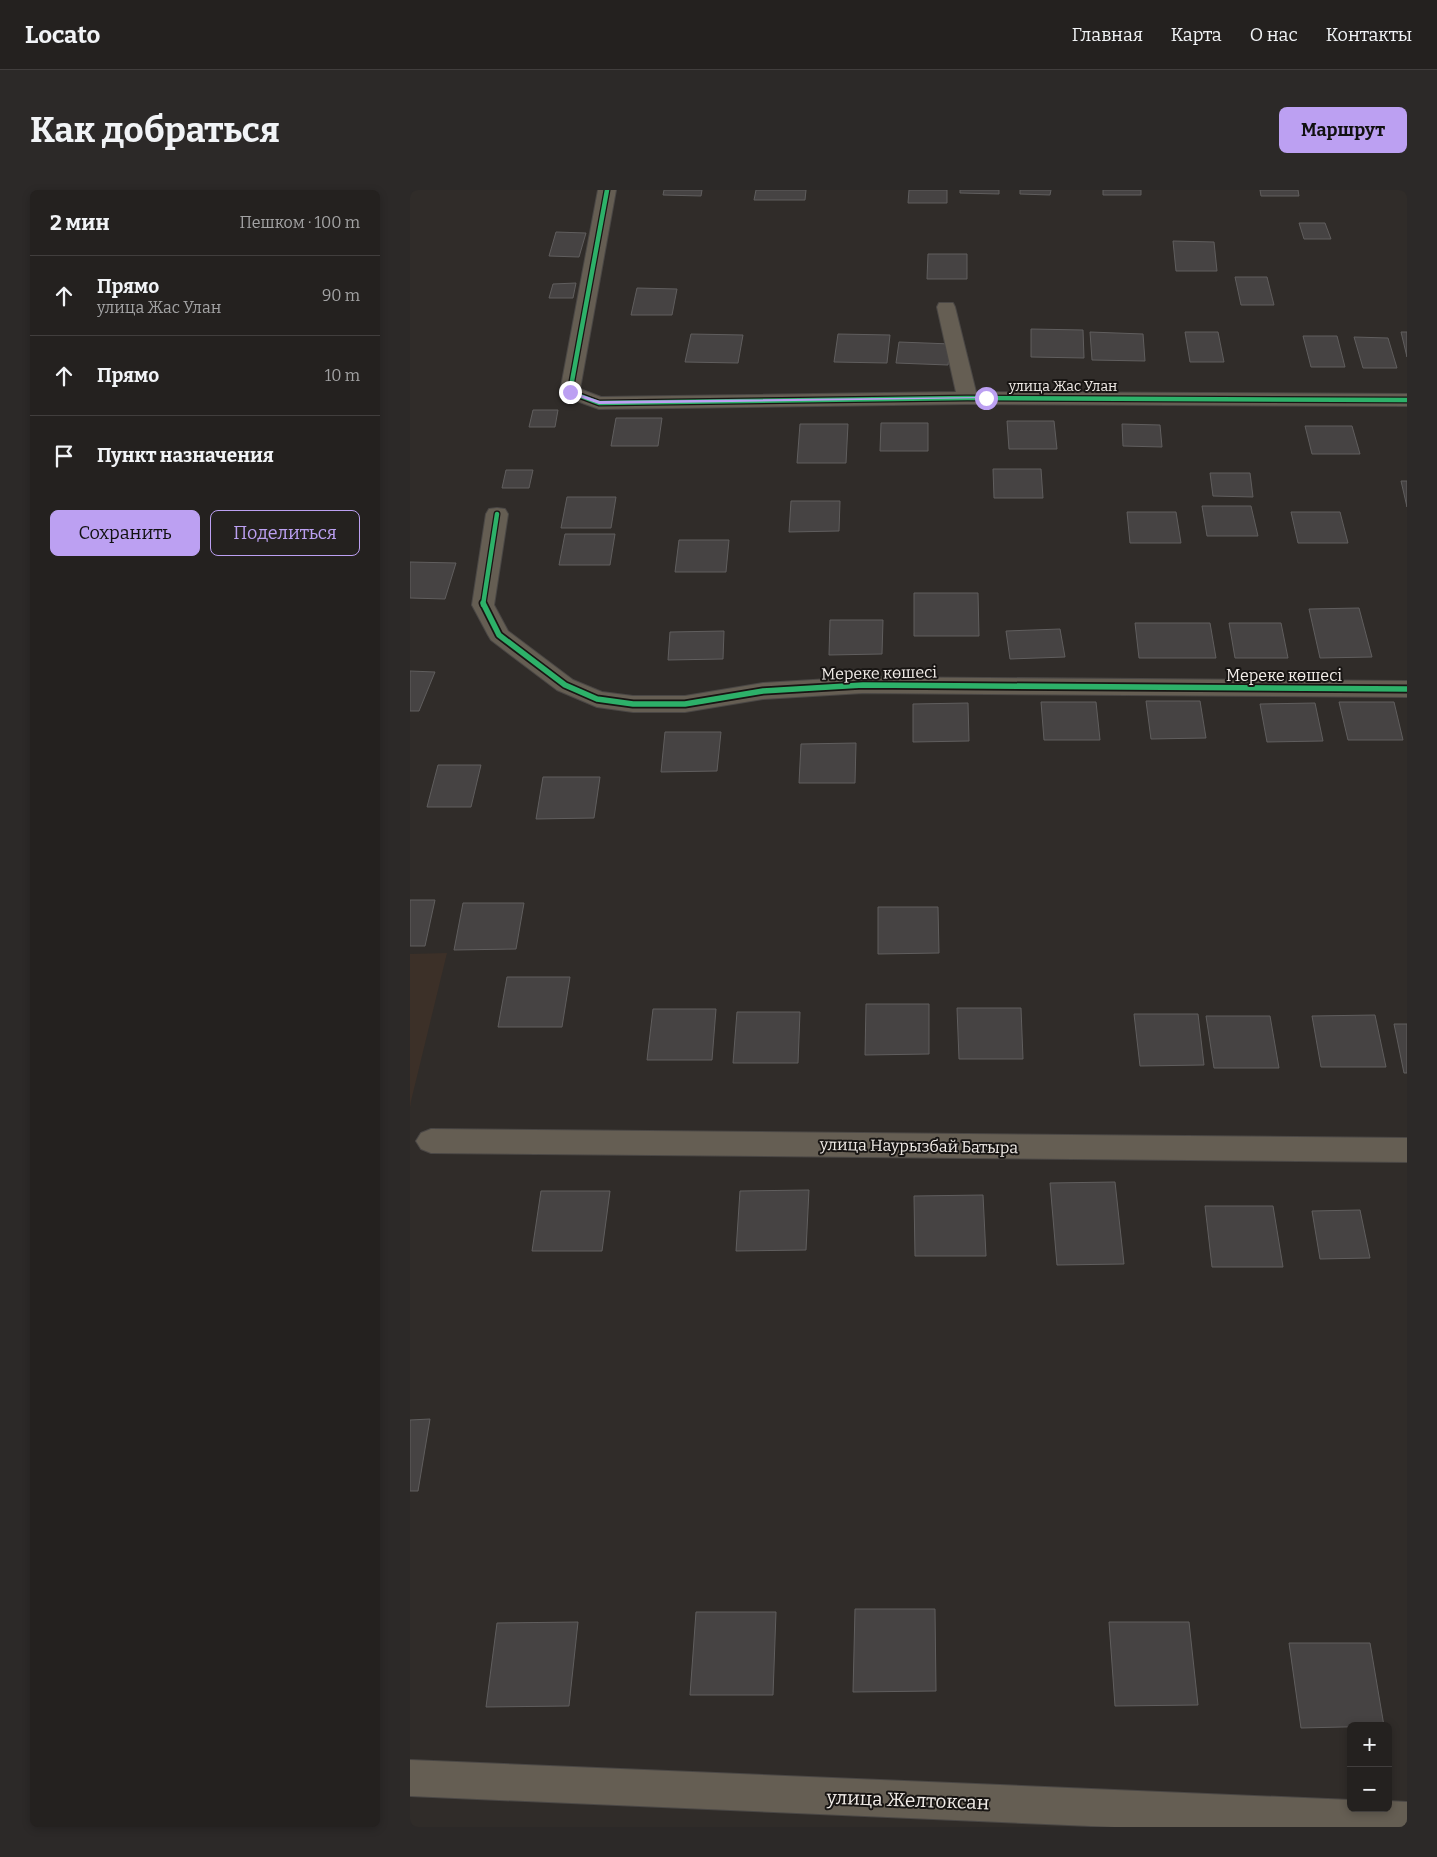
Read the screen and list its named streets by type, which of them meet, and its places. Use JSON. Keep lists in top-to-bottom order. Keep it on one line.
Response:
{"streets":{"street":["улица Жас Улан","Мереке көшесі","улица Наурызбай Батыра","улица Желтоксан"]},"page":{"header":"Locato","nav":["Главная","Карта","О нас","Контакты"],"buttons":["Маршрут",["Сохранить","Поделиться"]],"title":"Как добраться","heading":["2 мин","Пешком · 100 m"],"list":[["Прямо","улица Жас Улан","90 m"],["Прямо","10 m"],"Пункт назначения"],"map_buttons":["+","−"]}}
